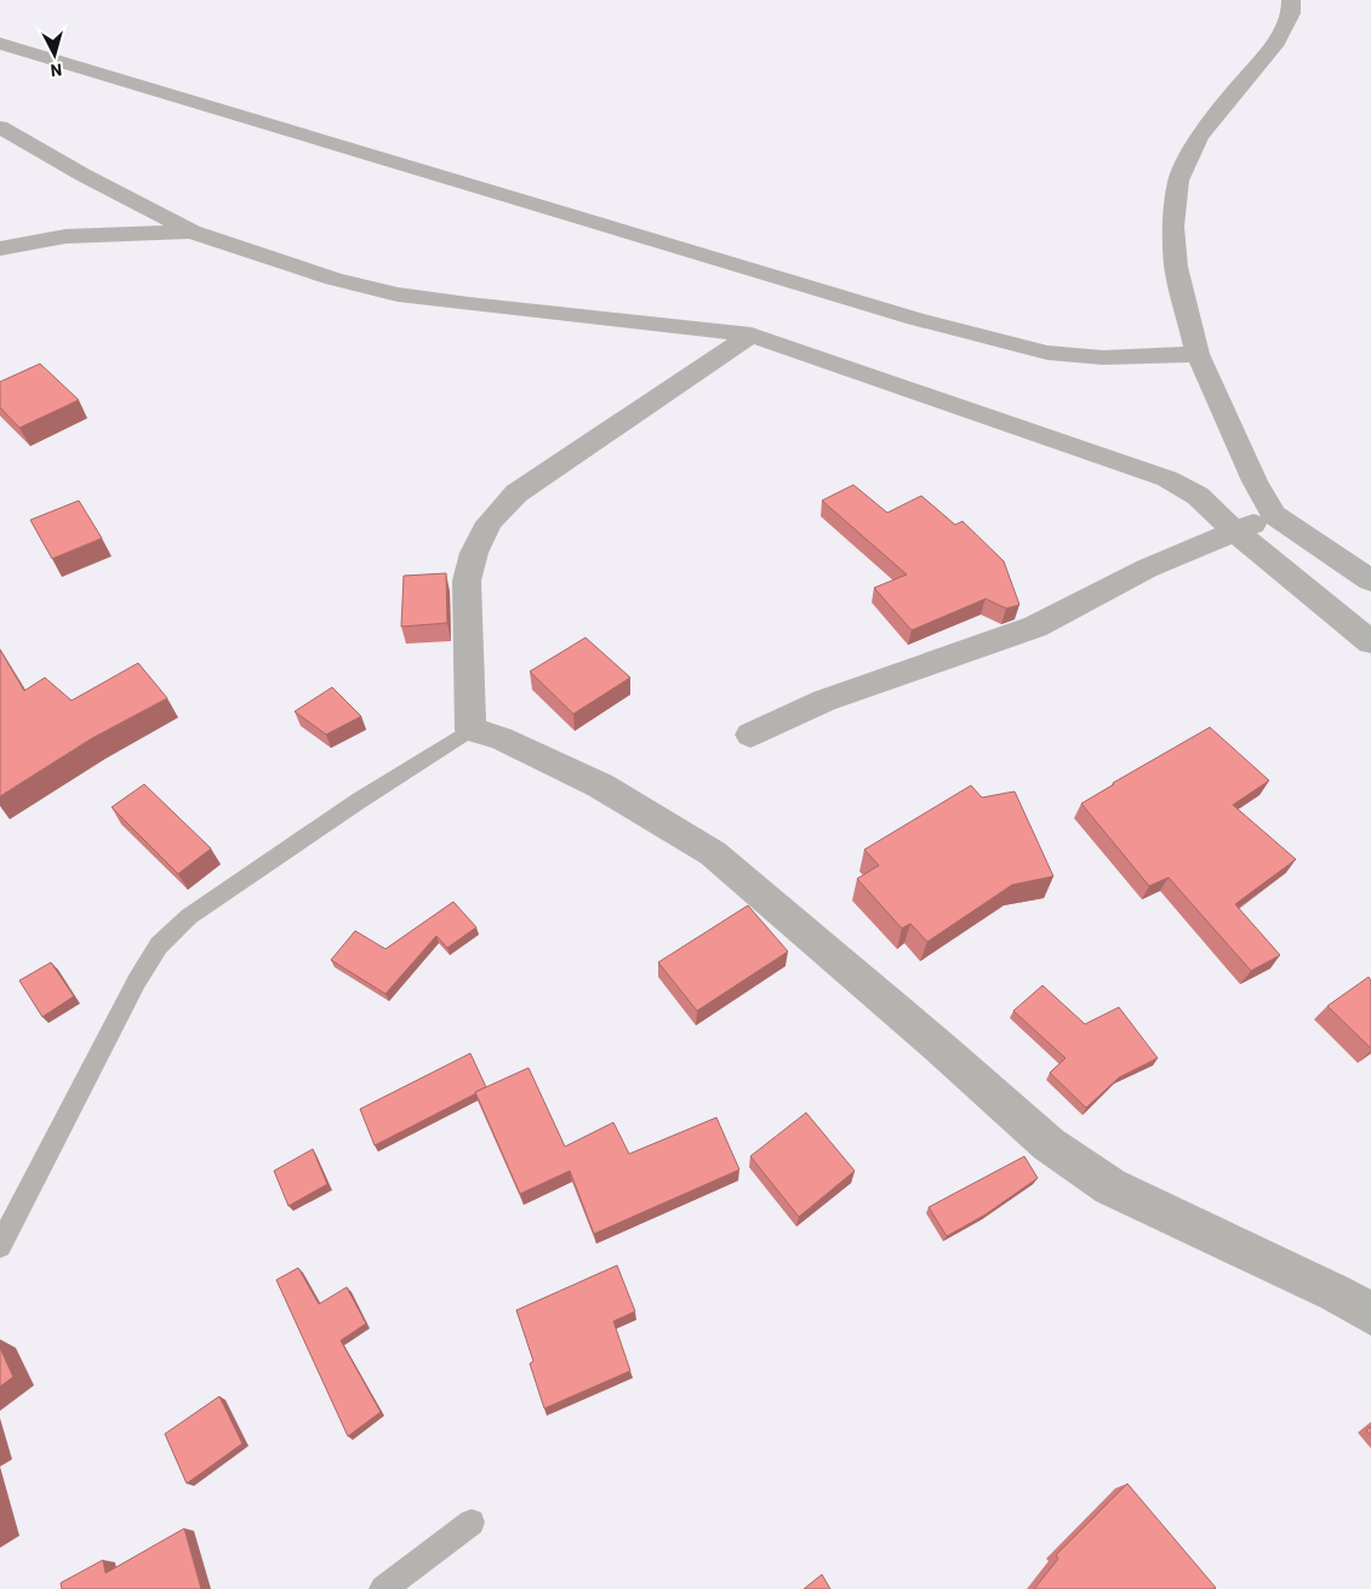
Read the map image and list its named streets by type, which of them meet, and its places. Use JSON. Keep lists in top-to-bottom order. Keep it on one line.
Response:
{"north":"bottom"}
